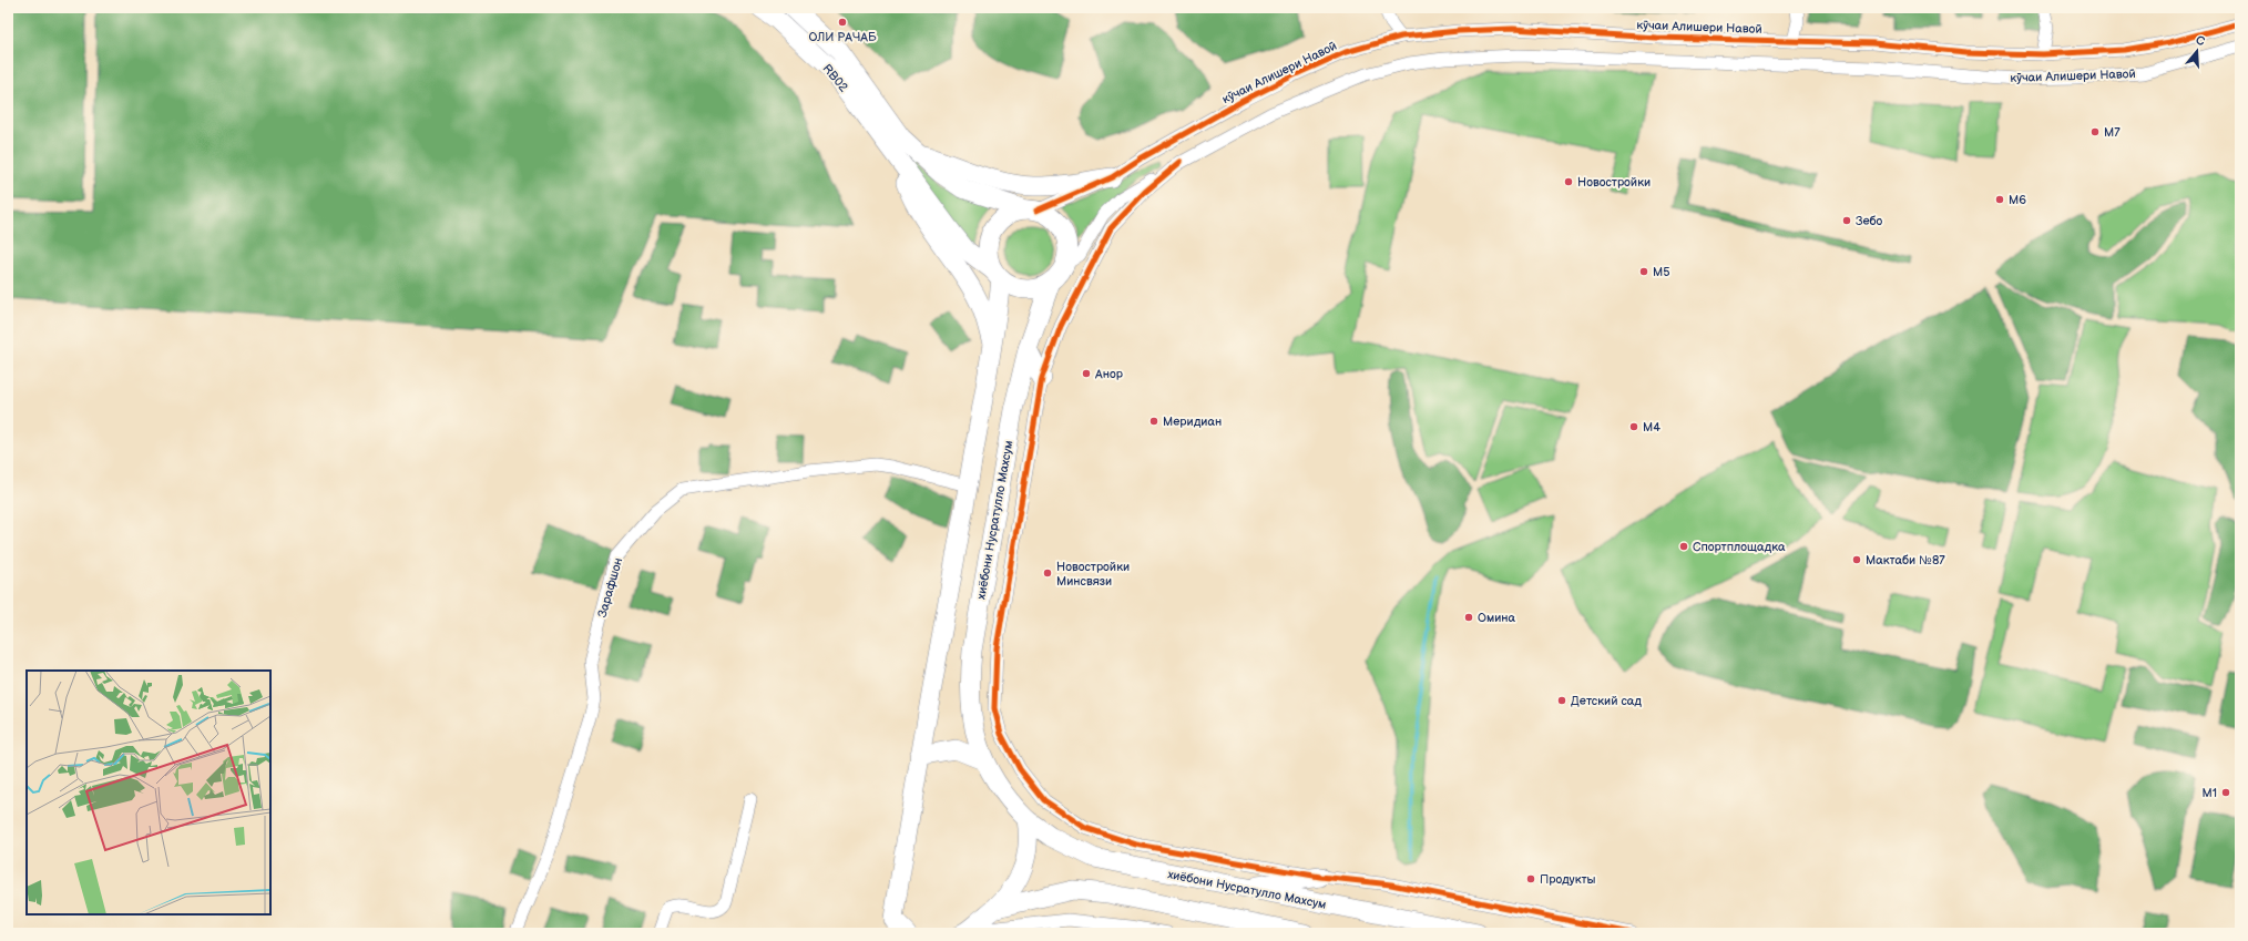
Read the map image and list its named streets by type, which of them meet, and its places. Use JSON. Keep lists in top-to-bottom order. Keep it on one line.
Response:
{"streets":{"highway":["RB02","хиёбони Нусратулло Махсум"],"street":["кӯчаи Алишери Навоӣ","Зарафшон"]},"crossings":[["кӯчаи Алишери Навоӣ","RB02"],["кӯчаи Алишери Навоӣ","хиёбони Нусратулло Махсум"],["RB02","хиёбони Нусратулло Махсум"]],"places":["ОЛИ РАЧАБ","М7","Новостройки","М6","Зебо","М5","Анор","Меридиан","М4","Спортплощадка","Мактаби №87","Новостройки Минсвязи","Омина","Детский сад","М1","Продукты"],"north":"top"}
